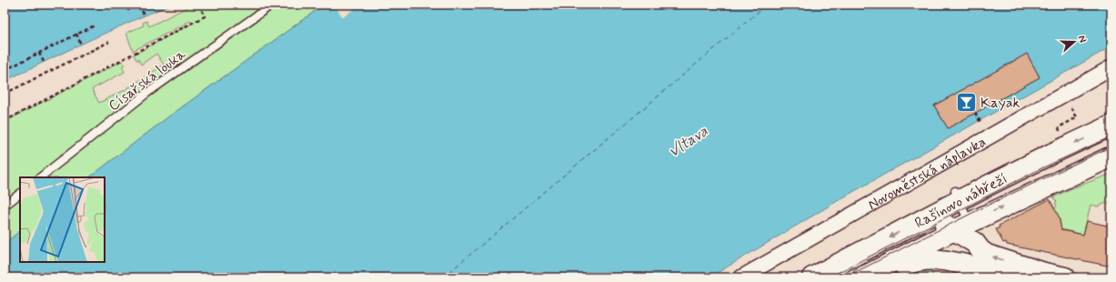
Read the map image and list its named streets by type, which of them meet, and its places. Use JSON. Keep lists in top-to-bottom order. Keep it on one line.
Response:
{"streets":{"main road":["Rašínovo nábřeží"],"street":["Novoměstská náplavka"],"lane":["Císařská louka"]},"water":["Vltava"],"places":{"bar":["Kayak"]},"north":"right"}
